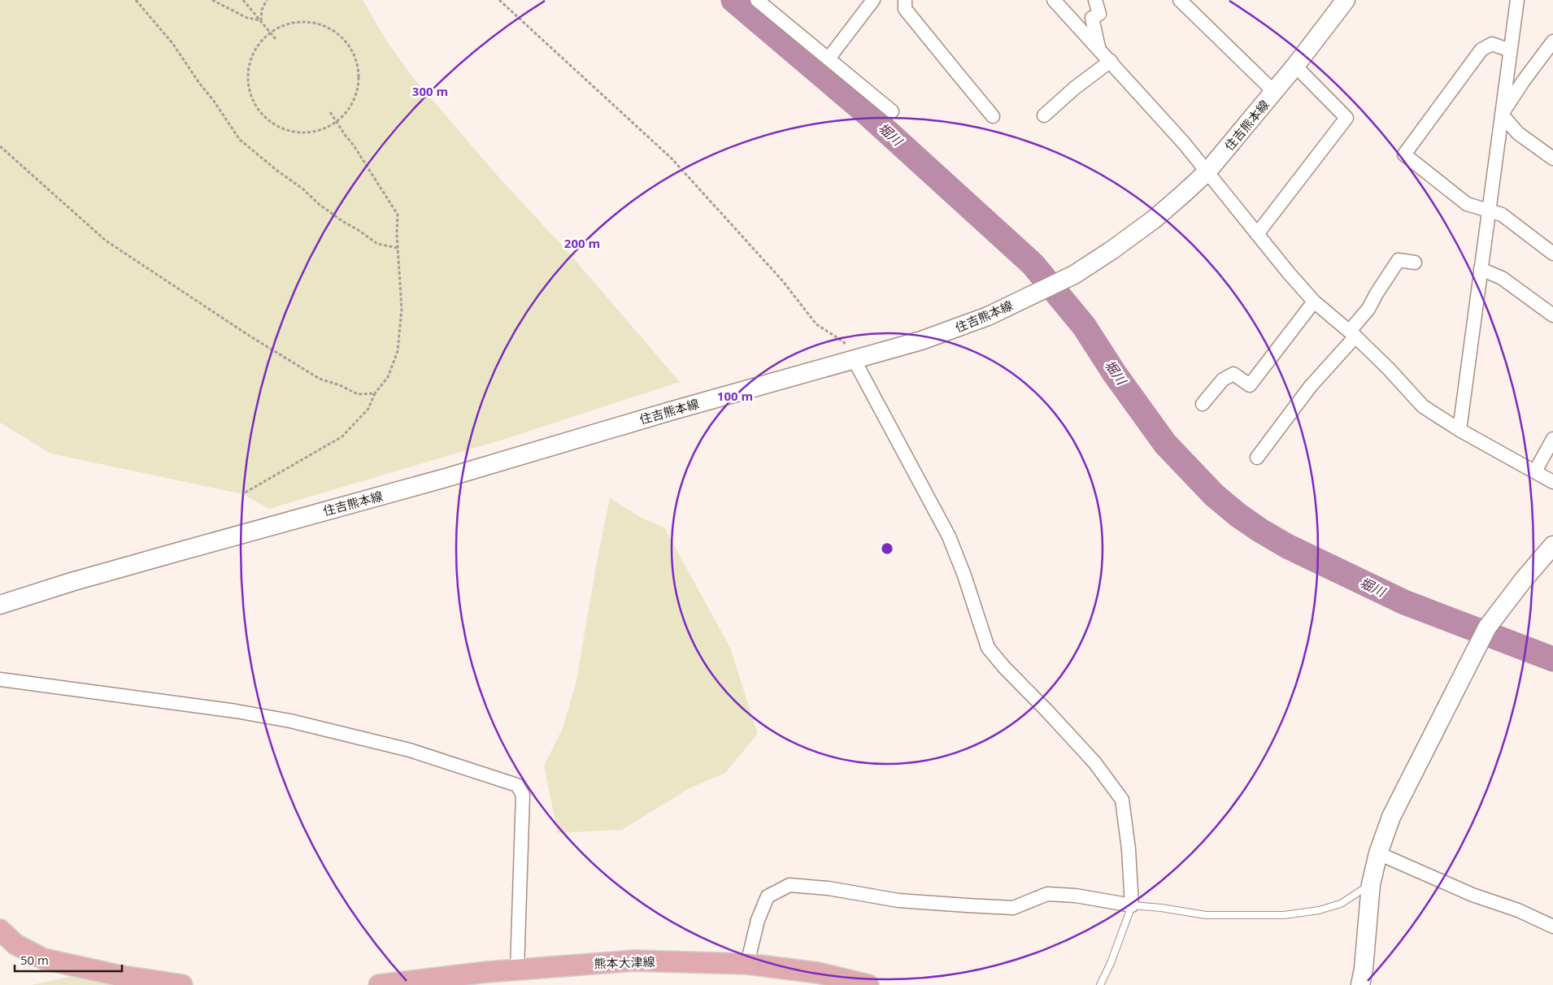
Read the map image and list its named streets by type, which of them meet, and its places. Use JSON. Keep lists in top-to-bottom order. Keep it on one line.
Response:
{"streets":{"main road":["住吉熊本線","熊本大津線"]},"water":["堀川"],"scale_bar":"50 m","rings":["300 m","200 m","100 m"]}
